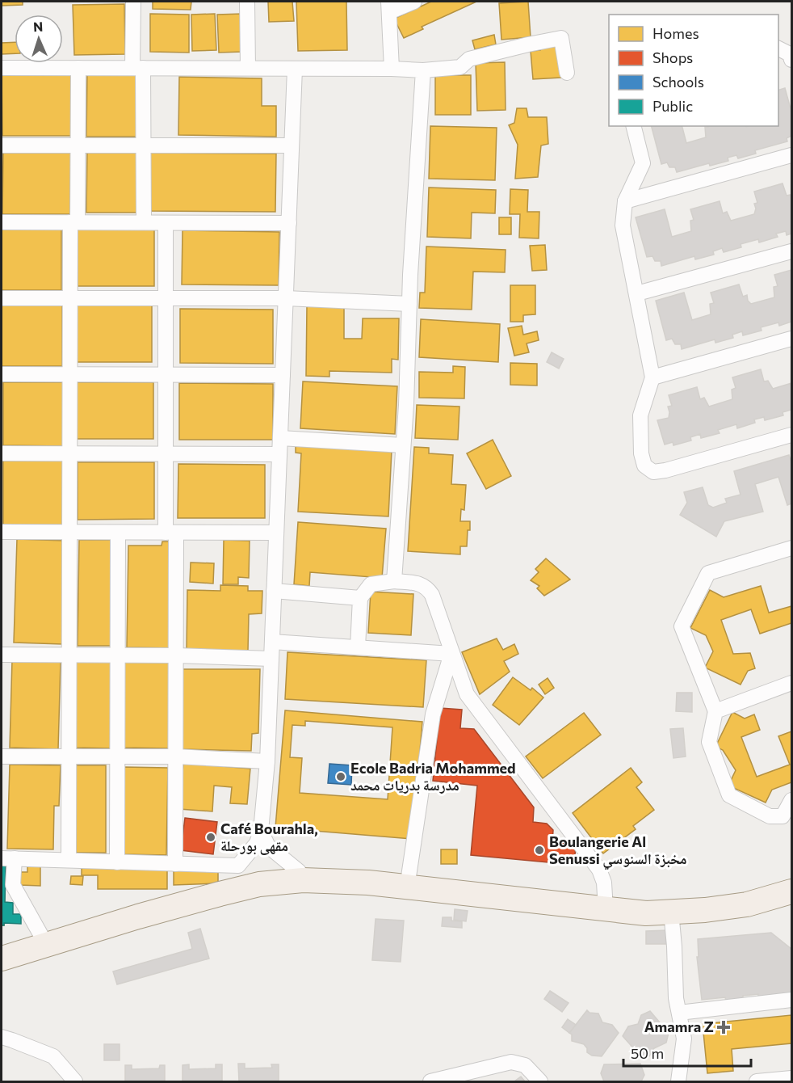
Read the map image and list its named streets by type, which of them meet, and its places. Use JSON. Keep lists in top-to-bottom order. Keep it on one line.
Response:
{"places":{"other":["Ecole Badria Mohammed مدرسة بدريات محمد","Café Bourahla, مقهى بورحلة","Boulangerie Al Senussi مخبزة السنوسي"],"health":["Amamra Z"]},"legend":["Homes","Shops","Schools","Public"],"scale_bar":"50 m","north":"top"}
